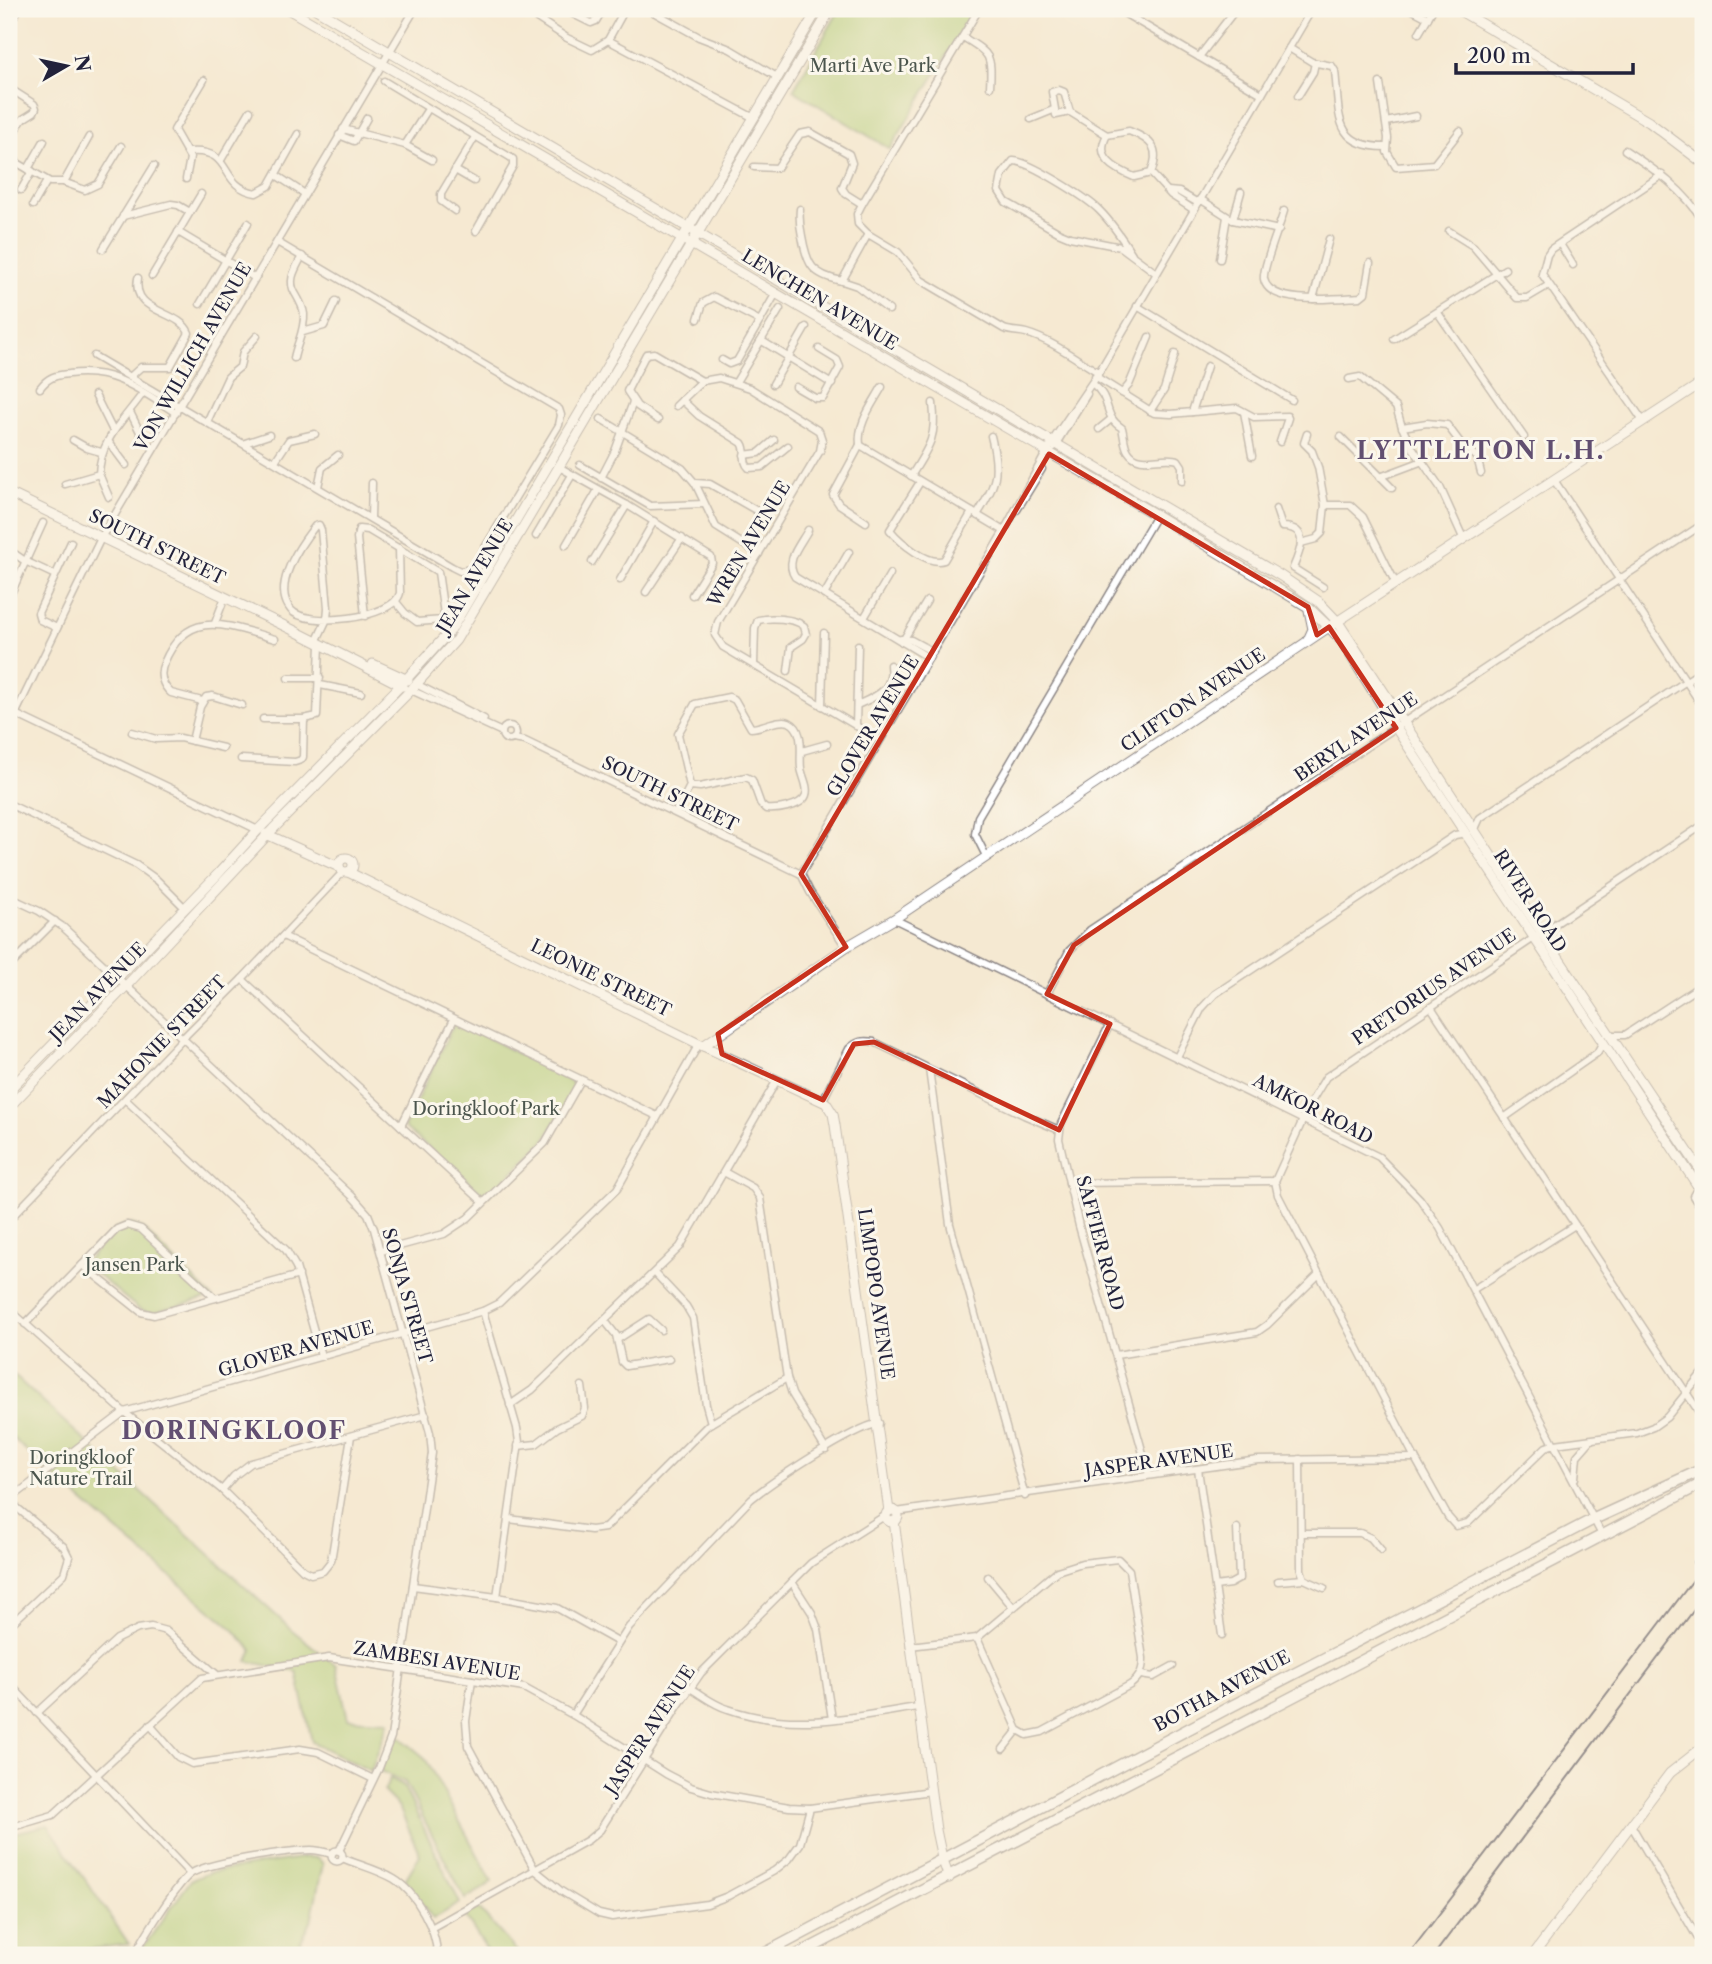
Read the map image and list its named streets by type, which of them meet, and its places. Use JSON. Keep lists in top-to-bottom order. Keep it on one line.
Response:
{"streets":{"main road":["LENCHEN AVENUE","SOUTH STREET","JEAN AVENUE","CLIFTON AVENUE","RIVER ROAD","LEONIE STREET","LIMPOPO AVENUE","BOTHA AVENUE"],"street":["VON WILLICH AVENUE","WREN AVENUE","GLOVER AVENUE","BERYL AVENUE","PRETORIUS AVENUE","MAHONIE STREET","AMKOR ROAD","SAFFIER ROAD","SONJA STREET","JASPER AVENUE","ZAMBESI AVENUE"]},"crossings":[["LENCHEN AVENUE","VON WILLICH AVENUE"],["LENCHEN AVENUE","JEAN AVENUE"],["LENCHEN AVENUE","CLIFTON AVENUE"],["LENCHEN AVENUE","GLOVER AVENUE"],["LENCHEN AVENUE","RIVER ROAD"],["VON WILLICH AVENUE","SOUTH STREET"],["VON WILLICH AVENUE","LEONIE STREET"],["WREN AVENUE","GLOVER AVENUE"],["SOUTH STREET","JEAN AVENUE"],["SOUTH STREET","GLOVER AVENUE"],["JEAN AVENUE","LEONIE STREET"],["JEAN AVENUE","SONJA STREET"],["CLIFTON AVENUE","GLOVER AVENUE"],["CLIFTON AVENUE","RIVER ROAD"],["CLIFTON AVENUE","LEONIE STREET"],["CLIFTON AVENUE","AMKOR ROAD"],["GLOVER AVENUE","LEONIE STREET"],["GLOVER AVENUE","SONJA STREET"],["BERYL AVENUE","RIVER ROAD"],["BERYL AVENUE","AMKOR ROAD"],["RIVER ROAD","PRETORIUS AVENUE"],["LEONIE STREET","MAHONIE STREET"],["LEONIE STREET","LIMPOPO AVENUE"],["PRETORIUS AVENUE","AMKOR ROAD"],["MAHONIE STREET","SONJA STREET"],["AMKOR ROAD","BOTHA AVENUE"],["SAFFIER ROAD","JASPER AVENUE"],["LIMPOPO AVENUE","JASPER AVENUE"],["LIMPOPO AVENUE","ZAMBESI AVENUE"],["LIMPOPO AVENUE","BOTHA AVENUE"],["SONJA STREET","ZAMBESI AVENUE"],["JASPER AVENUE","ZAMBESI AVENUE"]],"districts":["LYTTLETON L.H.","DORINGKLOOF"],"parks":["Marti Ave Park","Doringkloof Park","Jansen Park","Doringkloof Nature Trail"],"scale_bar":"200 m","north":"right"}
